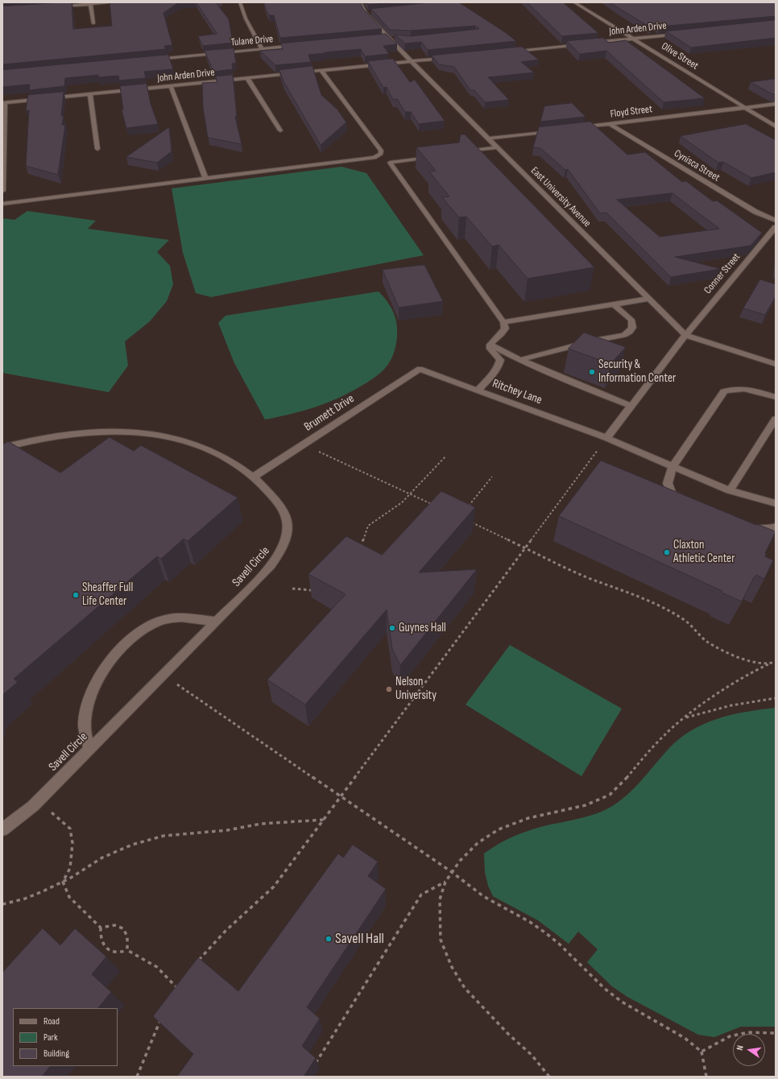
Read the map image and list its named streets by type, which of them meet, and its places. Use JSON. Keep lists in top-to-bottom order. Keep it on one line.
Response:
{"streets":{"street":["John Arden Drive","Tulane Drive","Olive Street","Floyd Street","Cynisca Street","East University Avenue","Conner Street","Ritchey Lane","Brumett Drive","Savell Circle"]},"crossings":[["John Arden Drive","Olive Street"],["John Arden Drive","East University Avenue"],["Olive Street","Floyd Street"],["Floyd Street","Cynisca Street"],["East University Avenue","Conner Street"],["Conner Street","Ritchey Lane"],["Ritchey Lane","Brumett Drive"],["Brumett Drive","Savell Circle"]],"places":["Security & Information Center","Claxton Athletic Center","Sheaffer Full Life Center","Guynes Hall","Nelson University","Savell Hall"],"legend":["Road","Park","Building"],"north":"left"}
